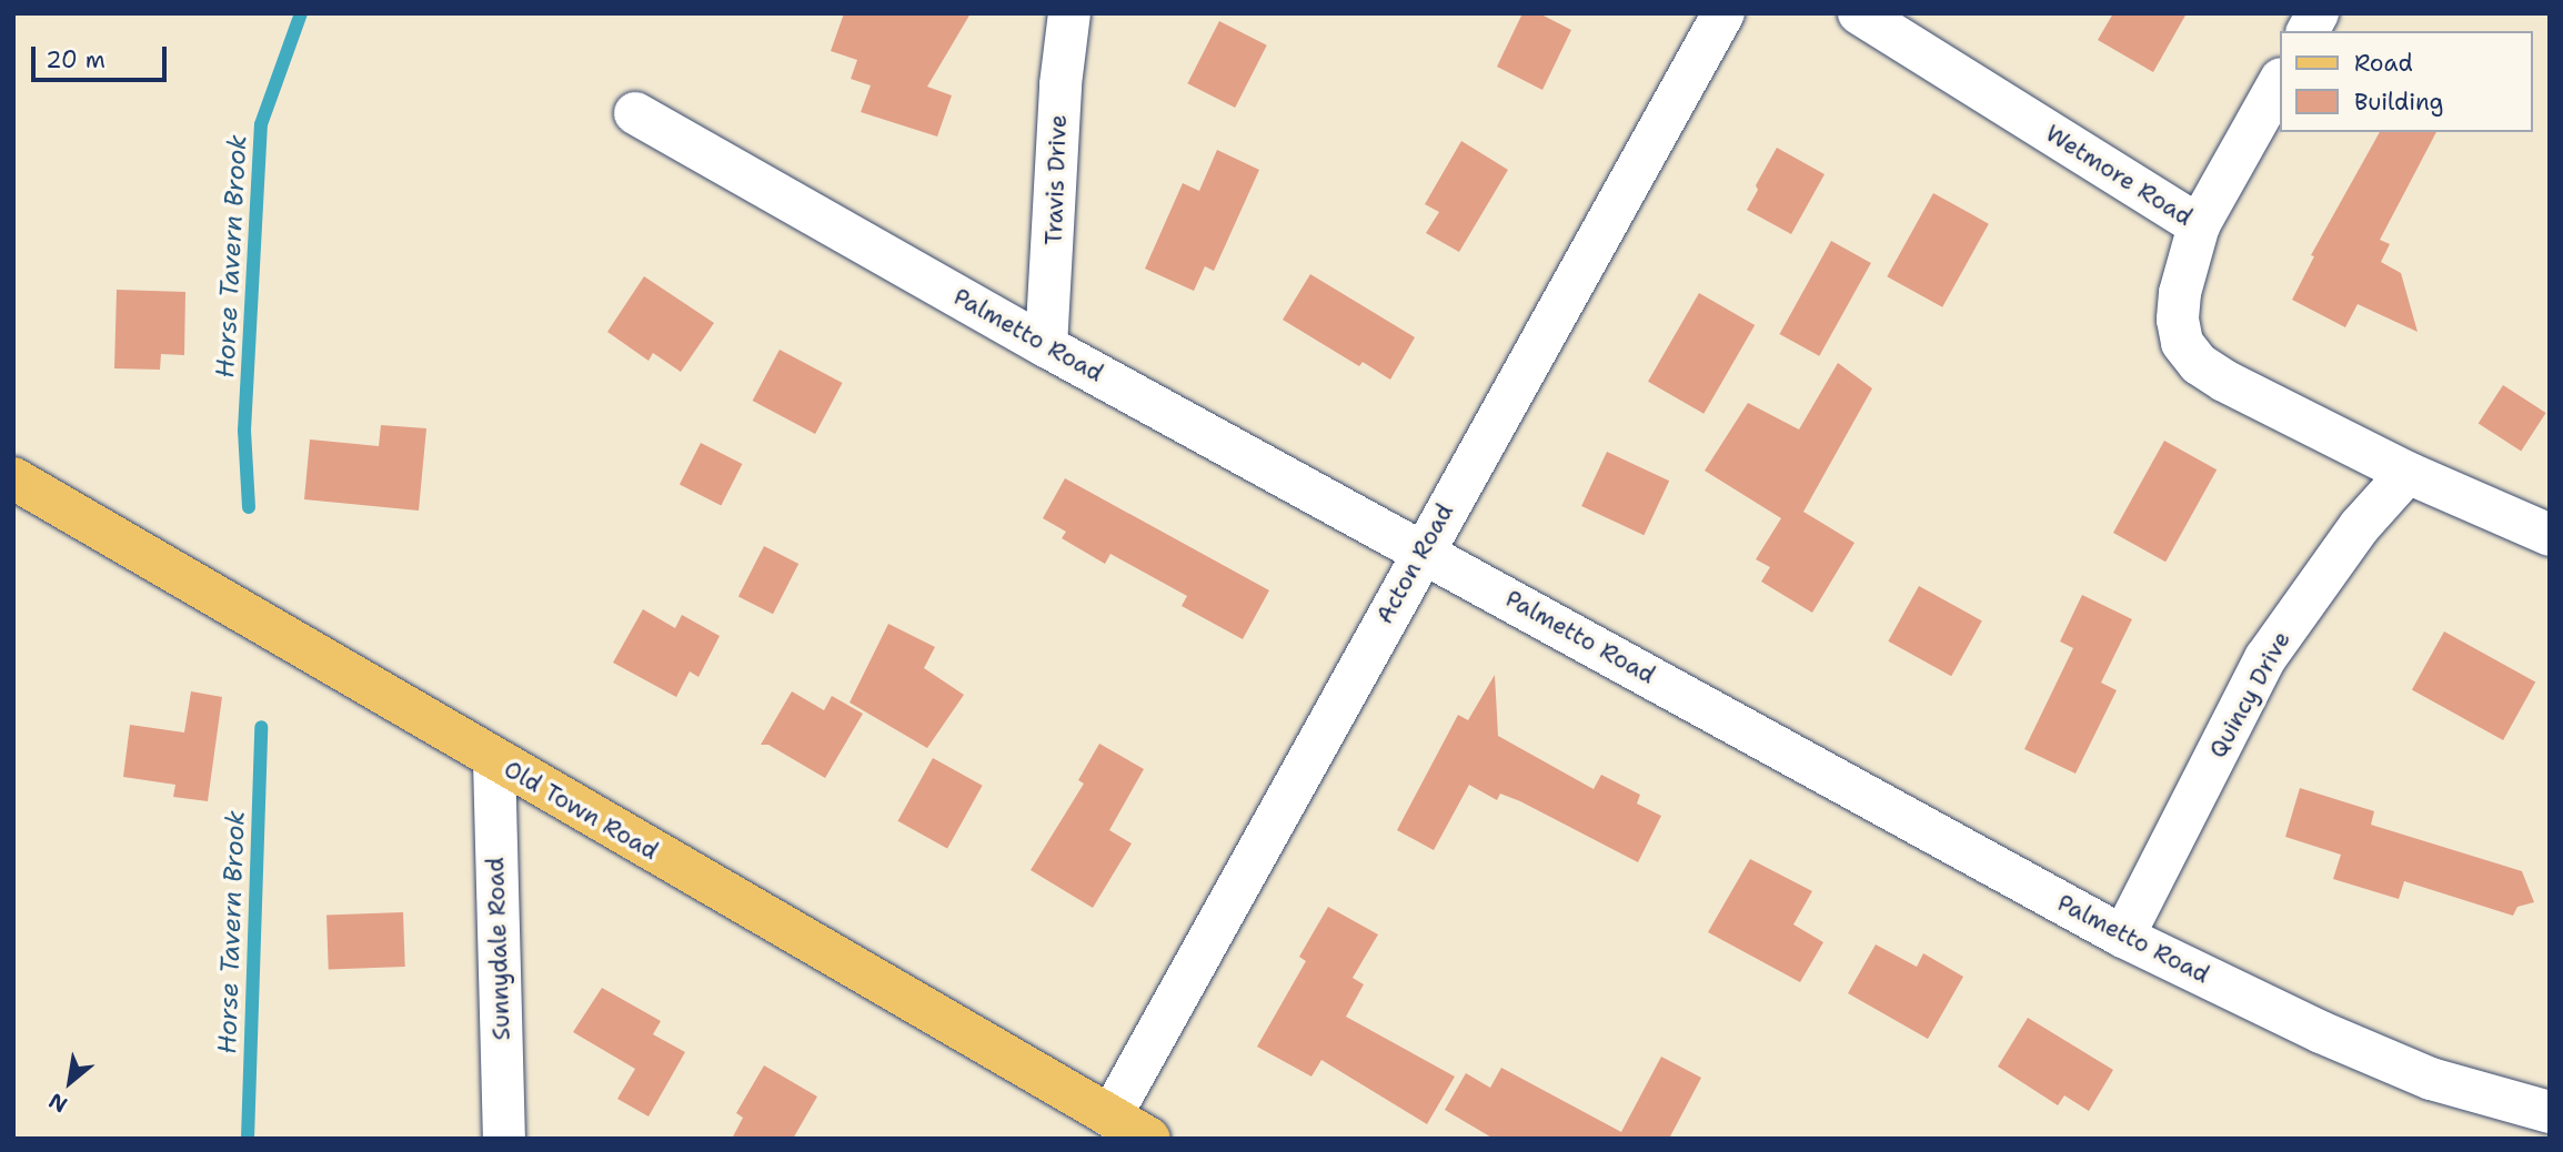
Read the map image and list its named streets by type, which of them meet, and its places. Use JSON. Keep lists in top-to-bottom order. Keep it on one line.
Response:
{"streets":{"main road":["Old Town Road"],"street":["Wetmore Road","Travis Drive","Palmetto Road","Acton Road","Quincy Drive","Sunnydale Road"]},"crossings":[["Wetmore Road","Quincy Drive"],["Travis Drive","Palmetto Road"],["Palmetto Road","Acton Road"],["Palmetto Road","Quincy Drive"],["Acton Road","Old Town Road"],["Old Town Road","Sunnydale Road"]],"water":["Horse Tavern Brook"],"legend":["Road","Building"],"scale_bar":"20 m","north":"bottom left"}
